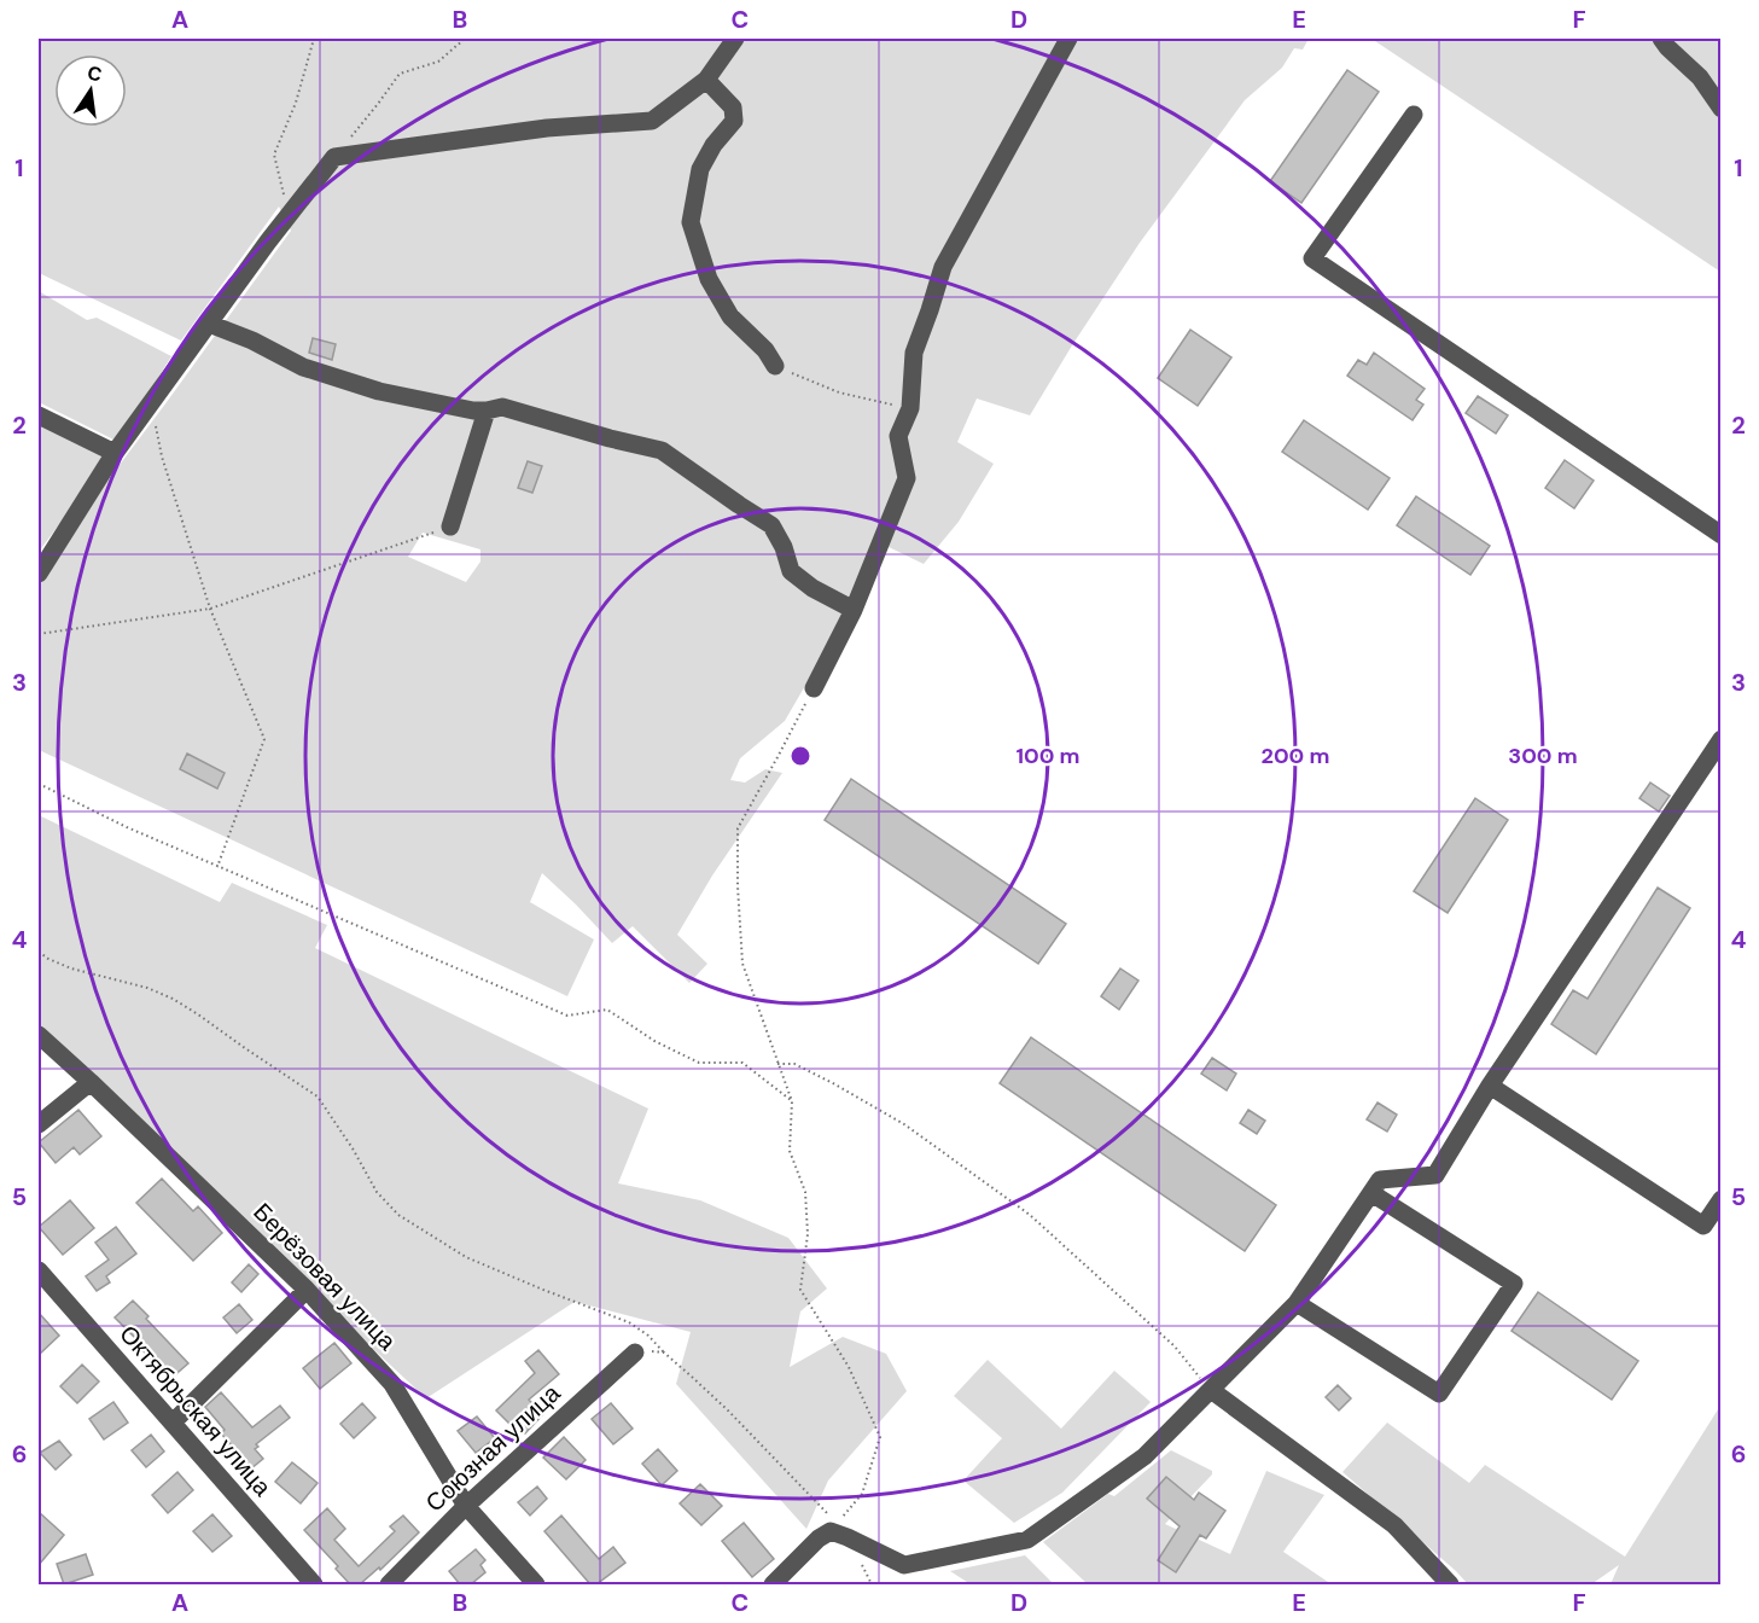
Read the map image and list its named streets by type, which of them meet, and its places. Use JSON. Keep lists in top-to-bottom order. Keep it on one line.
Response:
{"streets":{"street":["Берёзовая улица","Октябрьская улица","Союзная улица"]},"crossings":[["Берёзовая улица","Союзная улица"]],"north":"top","grid":{"columns":["A","B","C","D","E","F"],"rows":["1","2","3","4","5","6"]},"rings":["100 m","200 m","300 m"]}
